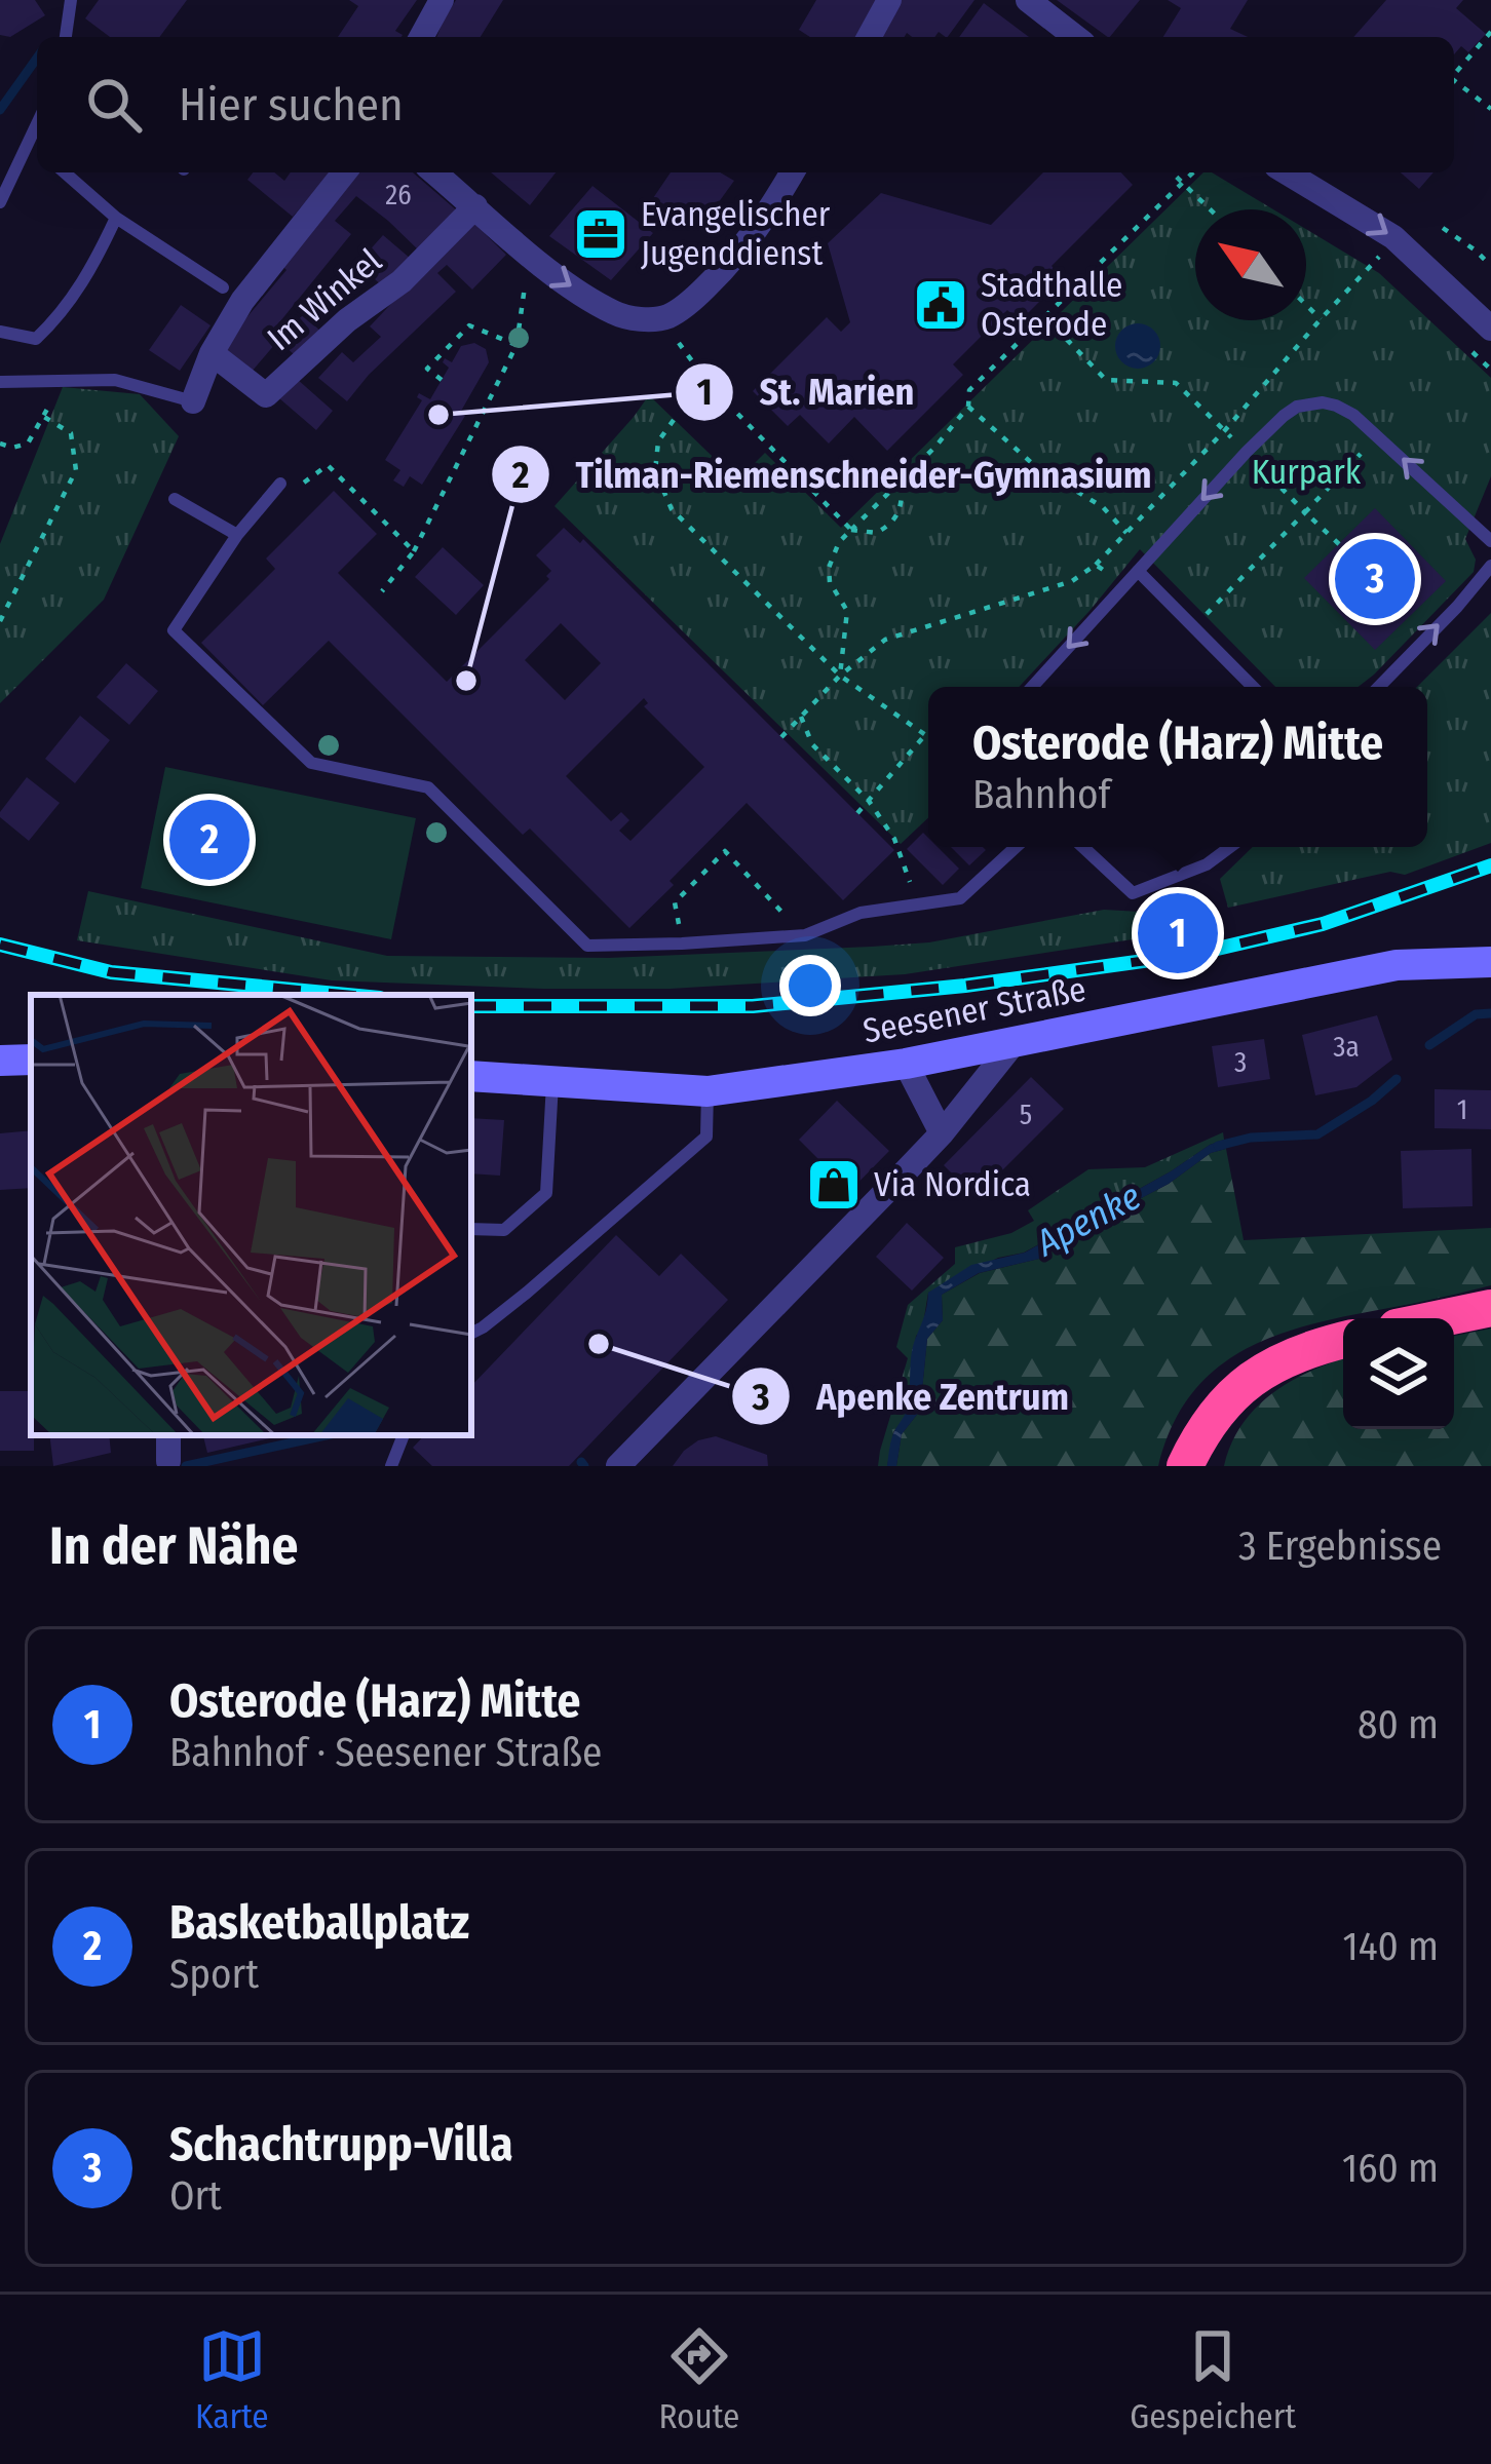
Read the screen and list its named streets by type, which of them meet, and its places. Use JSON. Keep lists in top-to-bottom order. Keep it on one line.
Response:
{"streets":{"street":["Im Winkel","Seesener Straße"]},"water":["Apenke"],"parks":["Kurpark"],"places":{"office":["Evangelischer Jugenddienst"],"public building":["Stadthalle Osterode"],"other":["St. Marien","Tilman-Riemenschneider-Gymnasium","Apenke Zentrum"],"shop":["Via Nordica"]},"house_numbers":["26","3a","3","1","5"],"north":"top left","page":{"search":"Hier suchen","pins":["3","2","1"],"popup":["Osterode (Harz) Mitte","Bahnhof"],"heading":["In der Nähe","3 Ergebnisse"],"list":[{"mark":"1","name":"Osterode (Harz) Mitte","note":"Bahnhof · Seesener Straße","value":"80 m"},{"mark":"2","name":"Basketballplatz","note":"Sport","value":"140 m"},{"mark":"3","name":"Schachtrupp-Villa","note":"Ort","value":"160 m"}],"nav":["Karte","Route","Gespeichert"]}}
